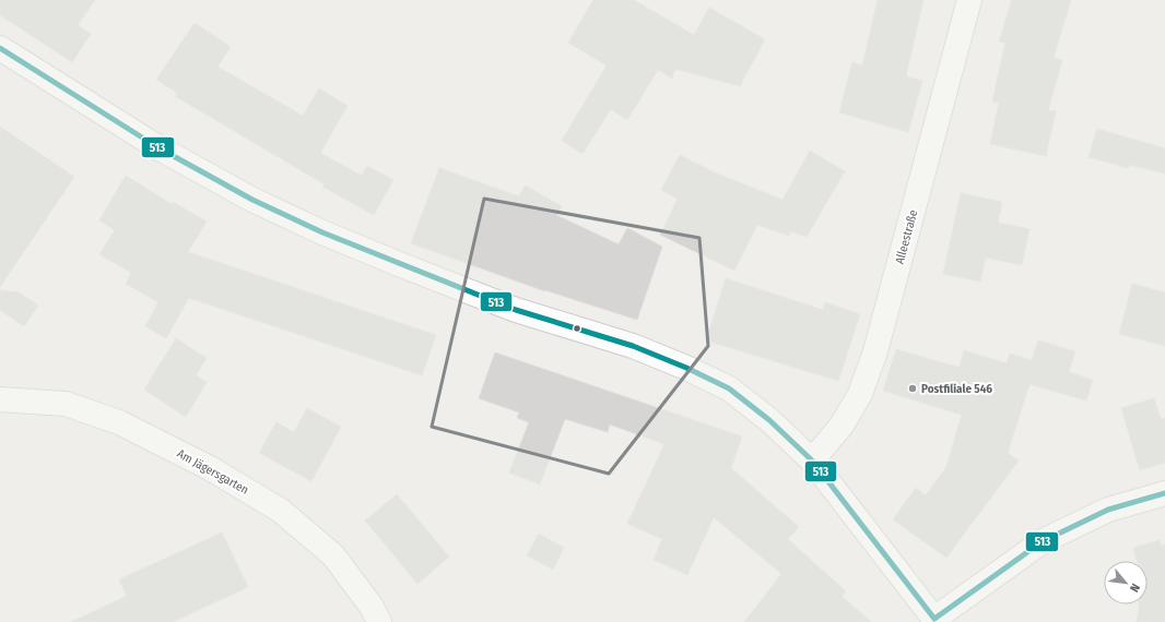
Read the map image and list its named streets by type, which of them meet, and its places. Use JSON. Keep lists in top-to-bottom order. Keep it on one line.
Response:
{"streets":{"street":["Alleestraße","Am Jägersgarten"]},"places":["Postfiliale 546"],"lines":["transit line 513"],"north":"bottom right"}
